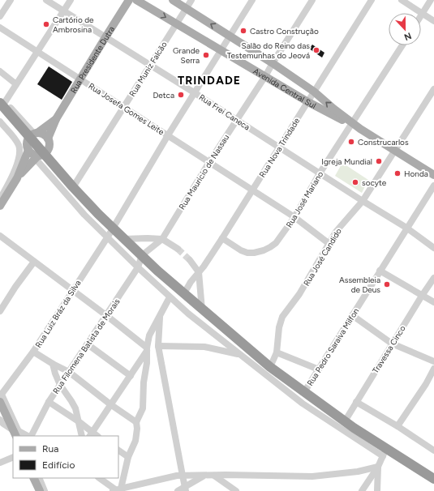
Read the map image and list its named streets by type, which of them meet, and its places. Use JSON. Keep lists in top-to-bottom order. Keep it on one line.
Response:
{"streets":{"main road":["Rua Presidente Dutra","Avenida Central Sul"],"street":["Rua Muniz Falcão","Rua Josefa Gomes Leite","Rua Frei Caneca","Rua Nova Trindade","Rua Mauricio de Nassau","Rua José Mariano","Rua José Candido","Rua Luiz Bráz da Silva","Rua Filomena Batista de Morais","Rua Pedro Saraiva Milfon","Travessa Cinco"]},"crossings":[["Rua Presidente Dutra","Rua Josefa Gomes Leite"],["Rua Presidente Dutra","Rua Frei Caneca"],["Rua Muniz Falcão","Avenida Central Sul"],["Rua Muniz Falcão","Rua Josefa Gomes Leite"],["Rua Muniz Falcão","Rua Frei Caneca"],["Avenida Central Sul","Rua Nova Trindade"],["Avenida Central Sul","Rua Mauricio de Nassau"],["Avenida Central Sul","Rua José Mariano"],["Avenida Central Sul","Rua Luiz Bráz da Silva"],["Rua Josefa Gomes Leite","Rua Nova Trindade"],["Rua Josefa Gomes Leite","Rua Mauricio de Nassau"],["Rua Josefa Gomes Leite","Rua José Mariano"],["Rua Josefa Gomes Leite","Rua José Candido"],["Rua Josefa Gomes Leite","Rua Luiz Bráz da Silva"],["Rua Frei Caneca","Rua Nova Trindade"],["Rua Frei Caneca","Rua Mauricio de Nassau"],["Rua Frei Caneca","Rua José Mariano"],["Rua Frei Caneca","Rua José Candido"],["Rua Frei Caneca","Rua Luiz Bráz da Silva"],["Rua Frei Caneca","Rua Pedro Saraiva Milfon"],["Rua Nova Trindade","Rua José Mariano"],["Rua Mauricio de Nassau","Rua Filomena Batista de Morais"]],"districts":["TRINDADE"],"places":["Cartório de Ambrosina","Castro Construção","Salão do Reino das Testemunhas do Jeová","Grande Serra","Detca","Construcarlos","Igreja Mundial","Honda","socyte","Assembleia de Deus"],"legend":["Rua","Edifício"],"north":"bottom"}
